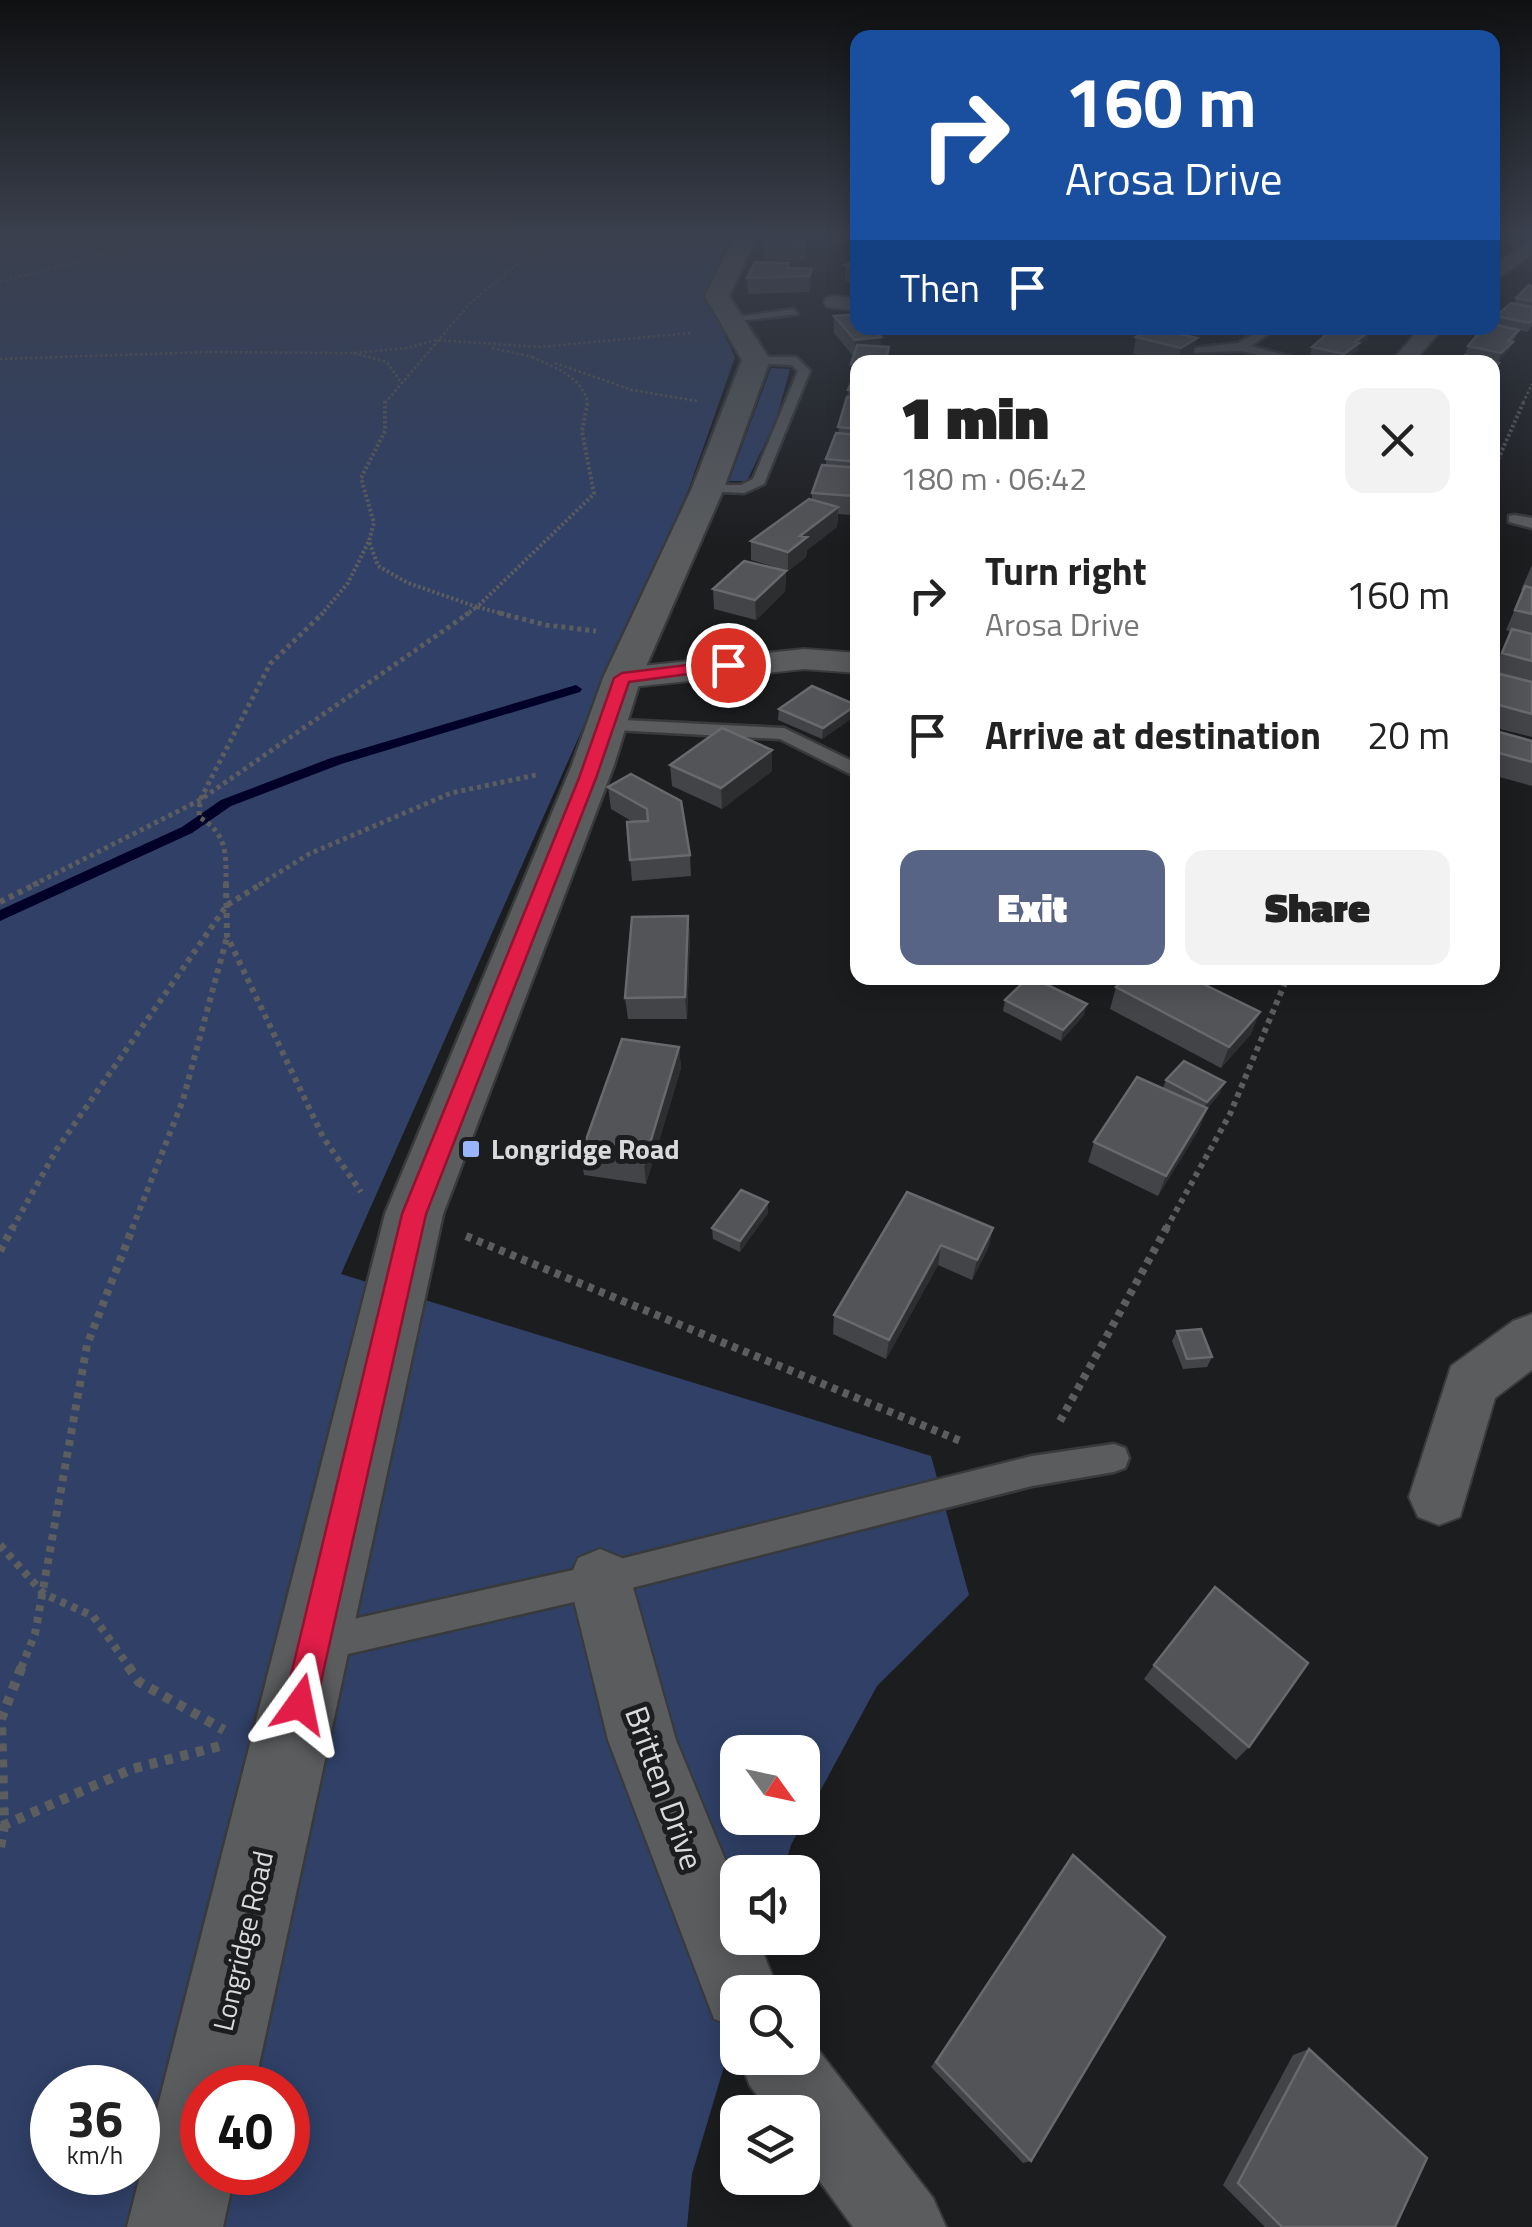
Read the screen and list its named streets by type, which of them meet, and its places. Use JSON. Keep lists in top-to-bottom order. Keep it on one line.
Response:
{"streets":{"street":["Britten Drive","Longridge Road"]},"places":{"transit":["Longridge Road"]},"north":"bottom right","page":{"turn":["160 m","Arosa Drive"],"then":"Then","heading":["1 min","180 m · 06:42"],"list":[{"name":"Turn right","note":"Arosa Drive","value":"160 m"},{"name":"Arrive at destination","value":"20 m"}],"buttons":["Exit","Share"],"speed":"36 km/h","limit":"40"}}
